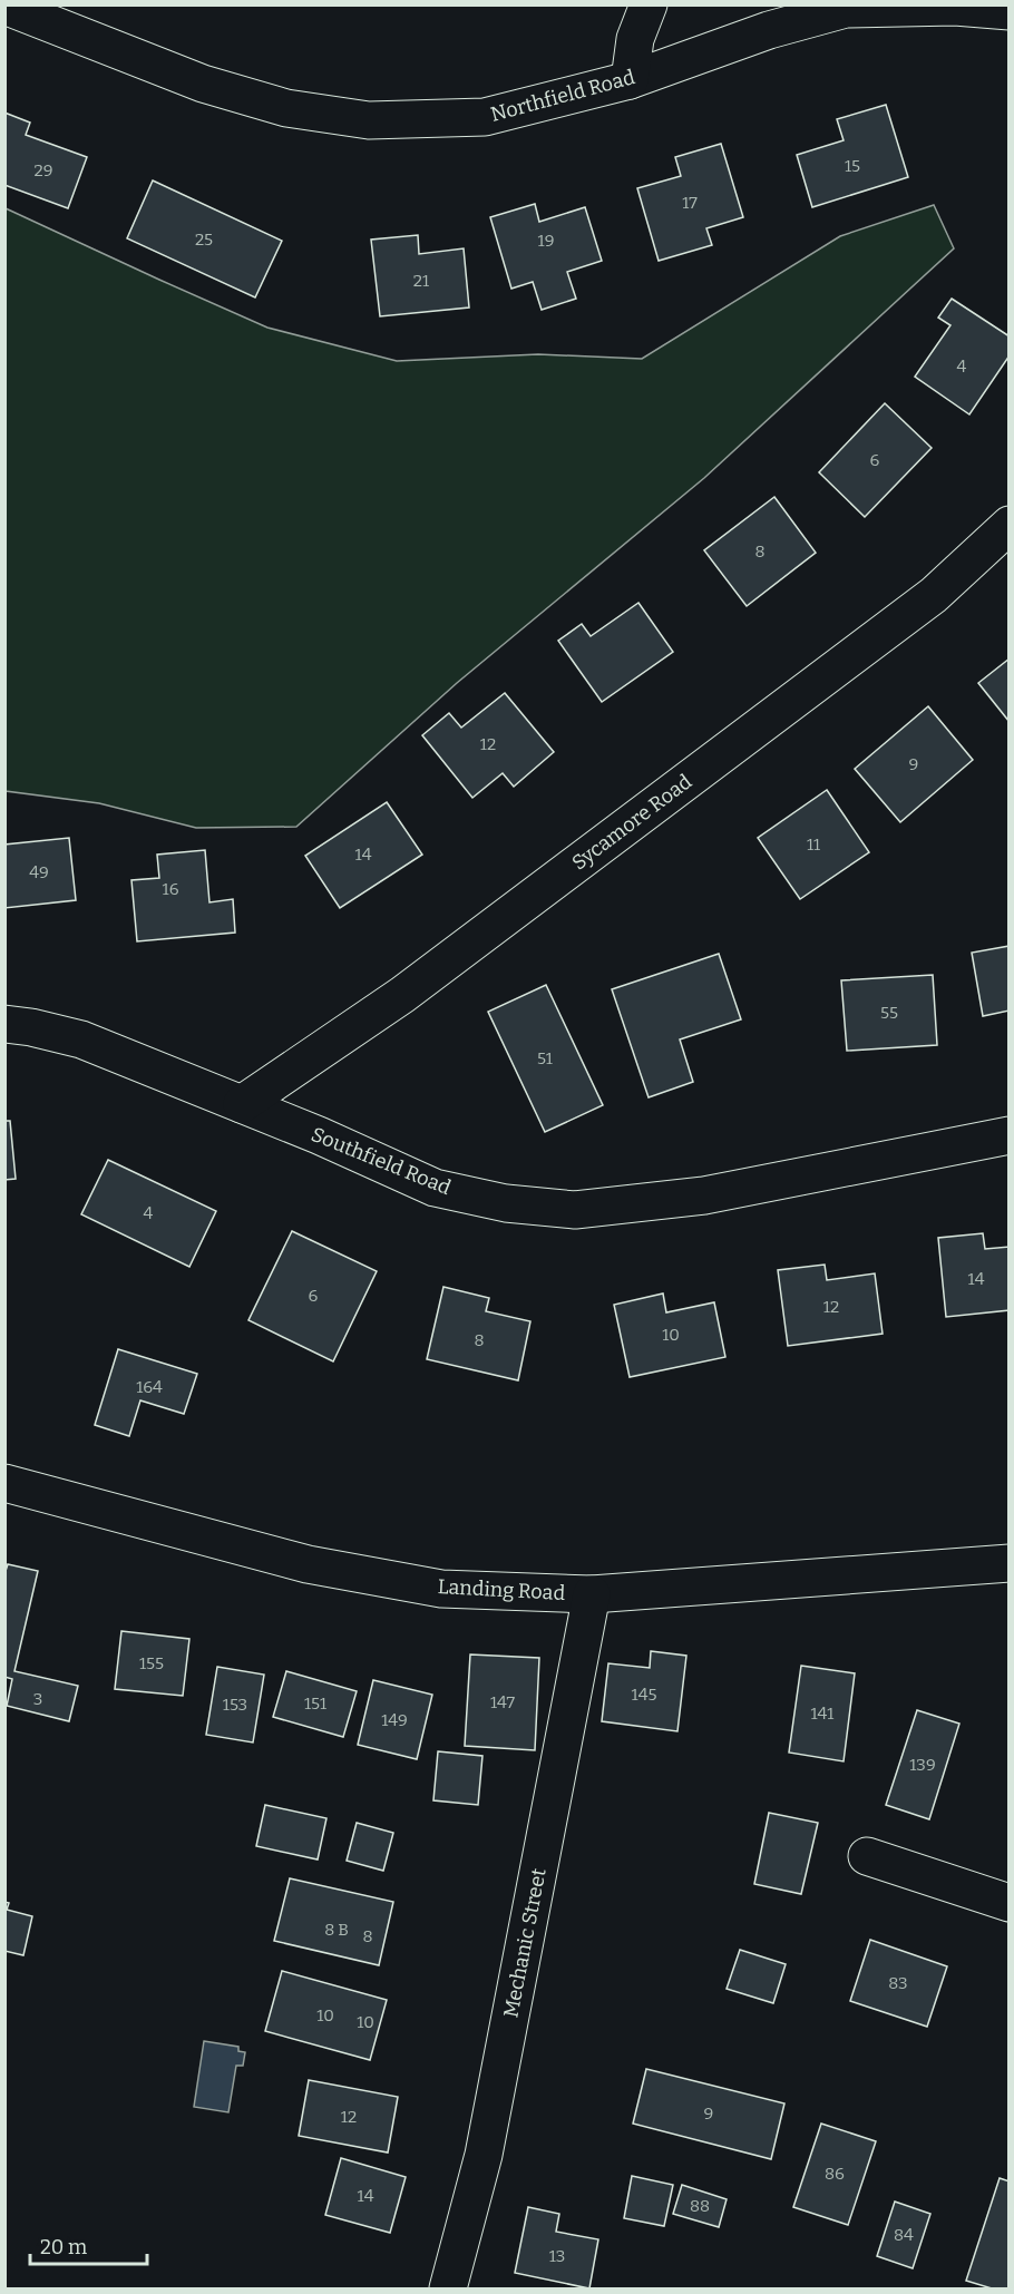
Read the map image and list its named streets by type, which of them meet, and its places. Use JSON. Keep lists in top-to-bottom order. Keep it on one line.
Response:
{"streets":{"street":["Northfield Road","Sycamore Road","Southfield Road","Landing Road","Mechanic Street"]},"crossings":[["Sycamore Road","Southfield Road"],["Landing Road","Mechanic Street"]],"house_numbers":["15","29","17","25","19","21","4","6","8","12","9","11","14","49","16","55","51","4","14","6","12","10","8","164","155","145","3","147","151","153","141","149","139","8 B","8","83","10","10","9","12","86","14","88","84","13"],"scale_bar":"20 m"}
